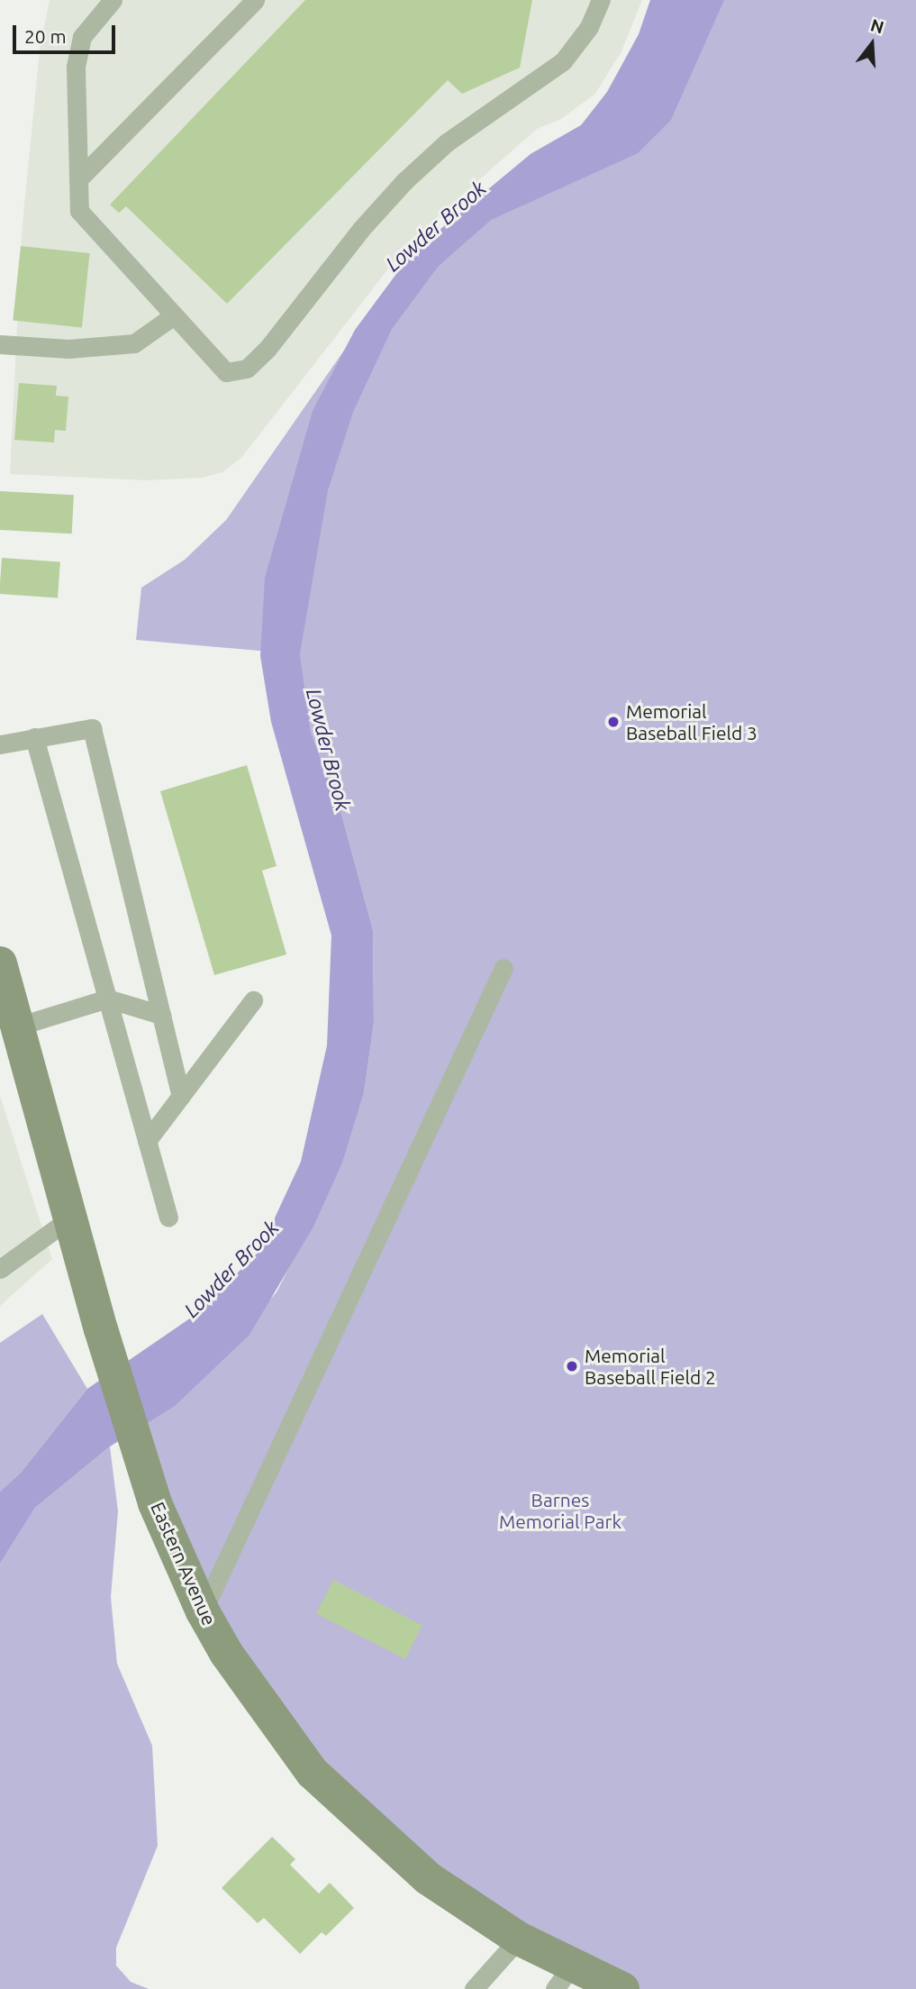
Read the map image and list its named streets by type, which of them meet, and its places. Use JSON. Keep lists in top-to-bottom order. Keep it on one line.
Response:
{"streets":{"main road":["Eastern Avenue"]},"water":["Lowder Brook"],"parks":["Barnes Memorial Park"],"places":["Memorial Baseball Field 3","Memorial Baseball Field 2"],"scale_bar":"20 m","north":"top"}
